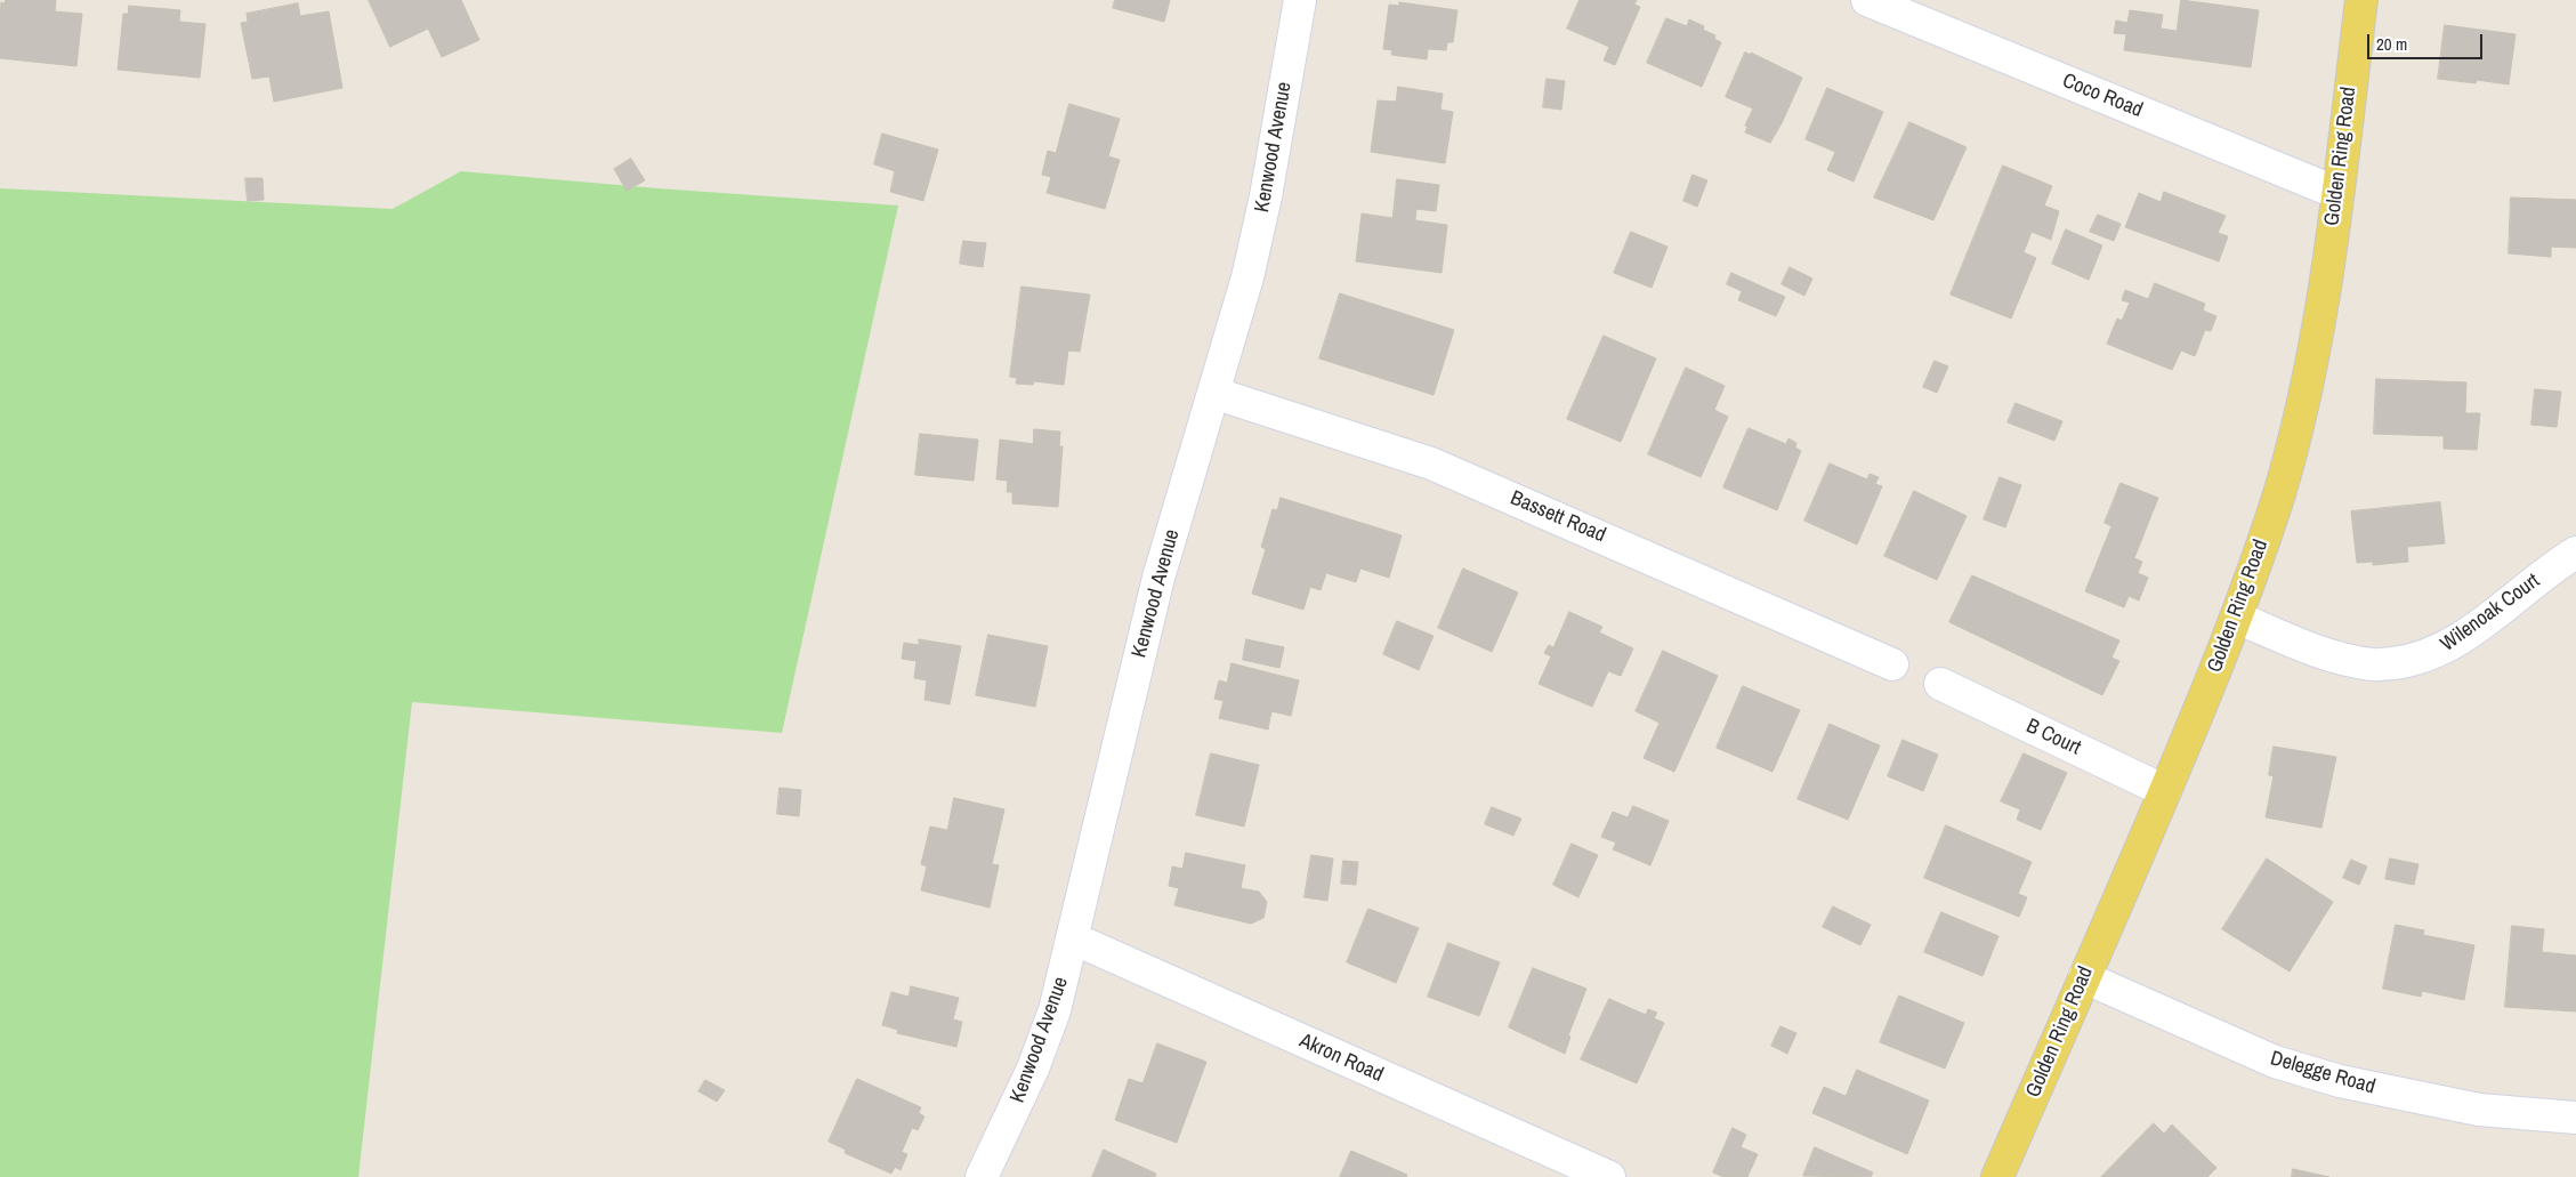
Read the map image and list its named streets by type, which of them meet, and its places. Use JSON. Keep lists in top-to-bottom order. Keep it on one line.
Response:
{"streets":{"main road":["Golden Ring Road"],"street":["Coco Road","Kenwood Avenue","Bassett Road","Wilenoak Court","B Court","Akron Road","Delegge Road"]},"crossings":[["Coco Road","Golden Ring Road"],["Kenwood Avenue","Bassett Road"],["Kenwood Avenue","Akron Road"],["Golden Ring Road","Wilenoak Court"],["Golden Ring Road","B Court"],["Golden Ring Road","Delegge Road"]],"scale_bar":"20 m"}
